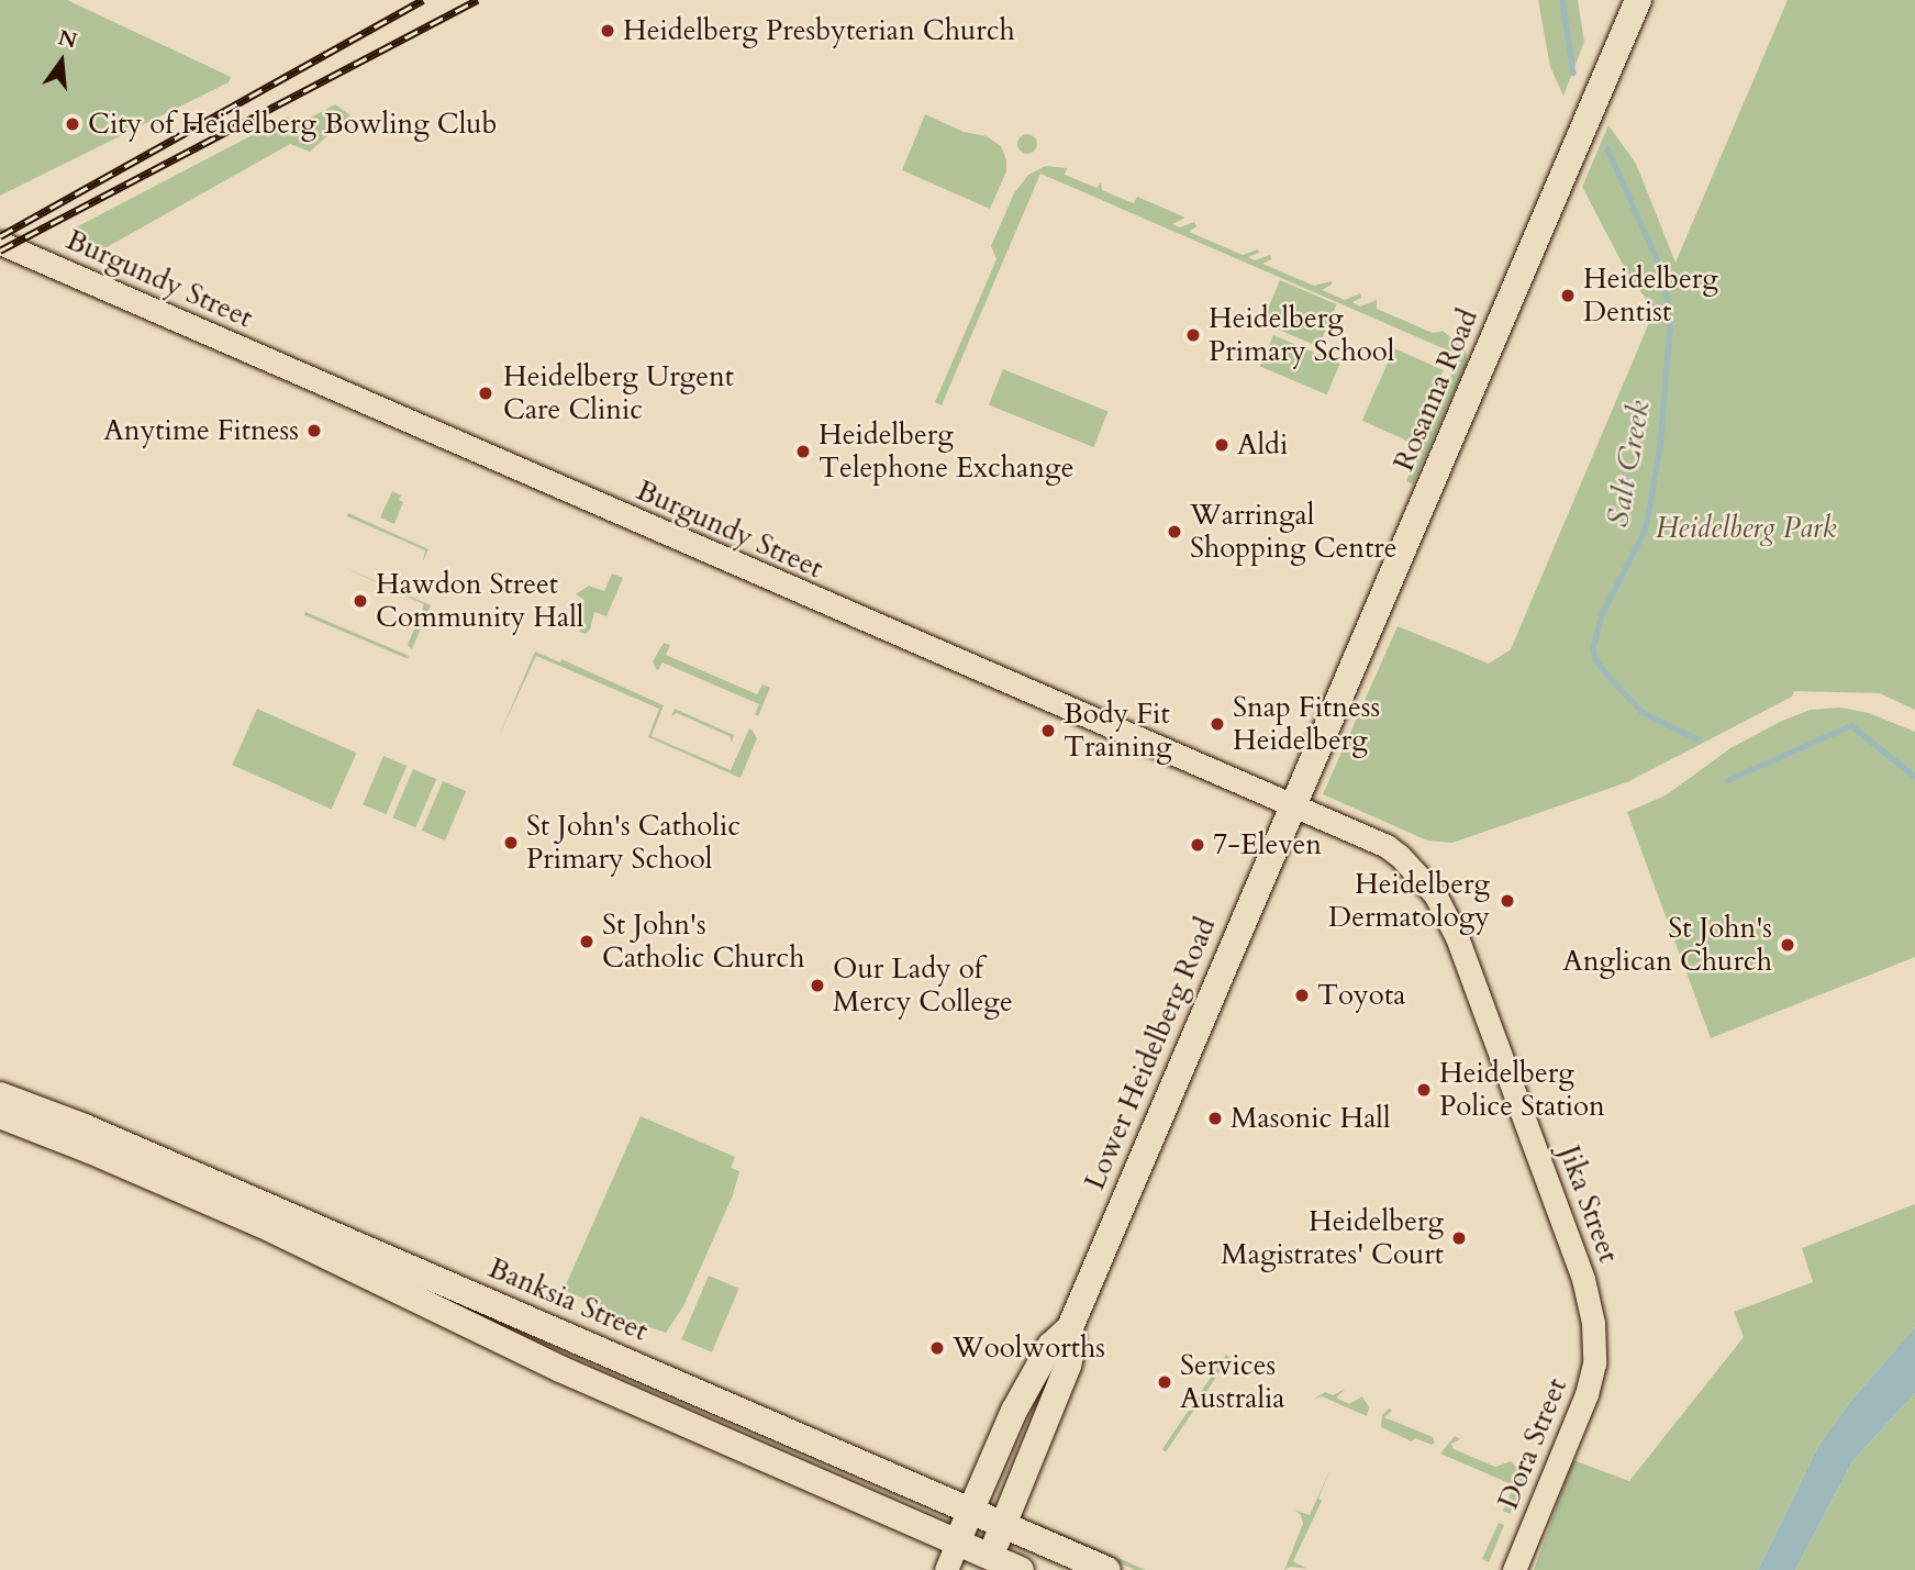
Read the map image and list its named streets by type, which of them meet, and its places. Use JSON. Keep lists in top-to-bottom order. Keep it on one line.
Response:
{"streets":{"highway":["Rosanna Road","Lower Heidelberg Road","Banksia Street"],"main road":["Burgundy Street","Jika Street","Dora Street"]},"crossings":[["Burgundy Street","Rosanna Road"],["Burgundy Street","Lower Heidelberg Road"],["Burgundy Street","Jika Street"],["Rosanna Road","Lower Heidelberg Road"],["Lower Heidelberg Road","Banksia Street"],["Jika Street","Dora Street"]],"water":["Salt Creek"],"parks":["Heidelberg Park"],"places":["Heidelberg Presbyterian Church","City of Heidelberg Bowling Club","Heidelberg Dentist","Heidelberg Primary School","Heidelberg Urgent Care Clinic","Anytime Fitness","Aldi","Heidelberg Telephone Exchange","Warringal Shopping Centre","Hawdon Street Community Hall","Snap Fitness Heidelberg","Body Fit Training","St John's Catholic Primary School","7-Eleven","Heidelberg Dermatology","St John's Catholic Church","St John's Anglican Church","Our Lady of Mercy College","Toyota","Heidelberg Police Station","Masonic Hall","Heidelberg Magistrates' Court","Woolworths","Services Australia"],"north":"top"}
